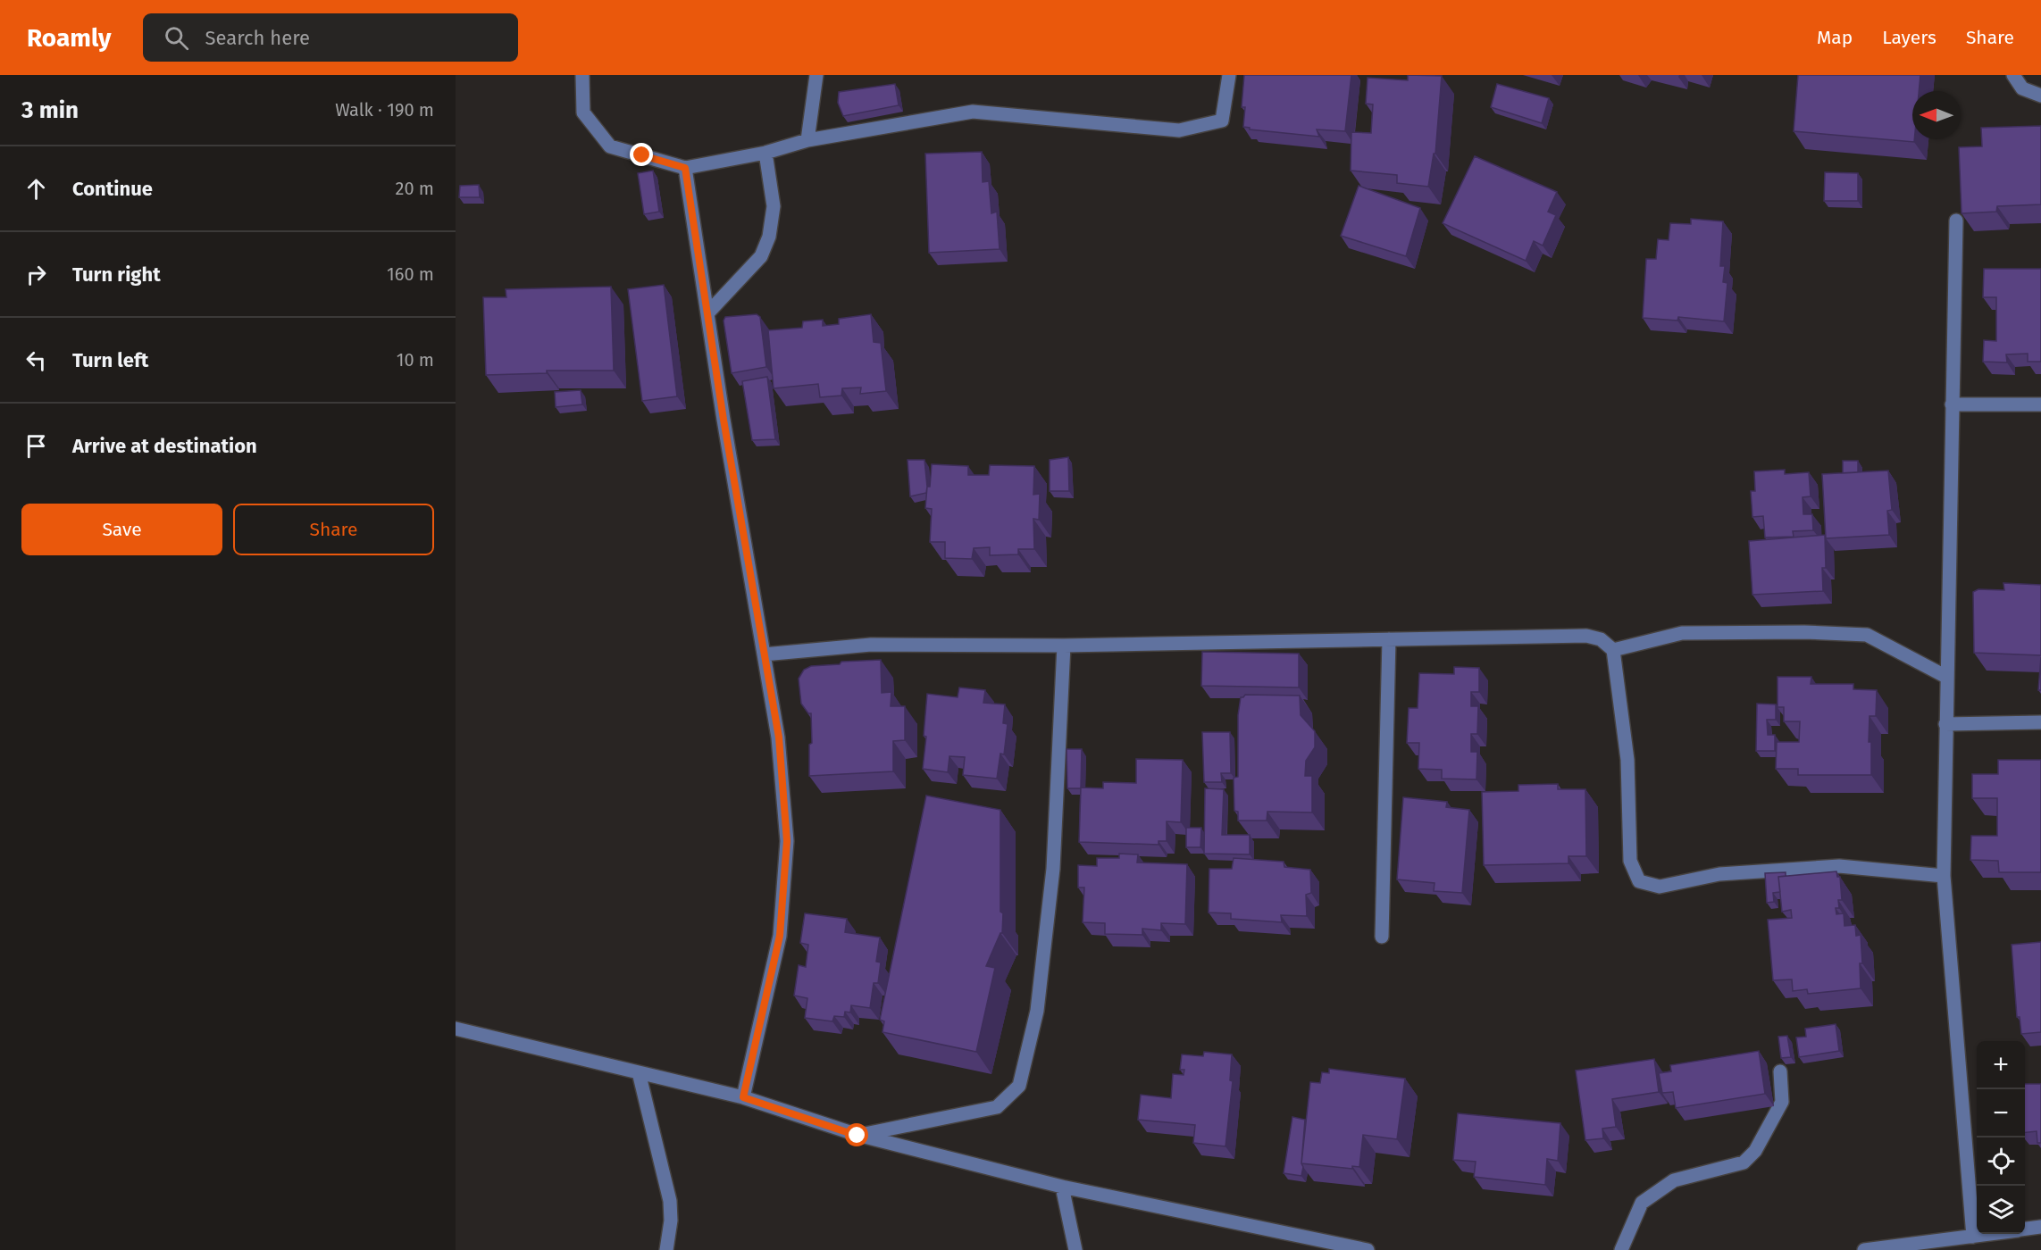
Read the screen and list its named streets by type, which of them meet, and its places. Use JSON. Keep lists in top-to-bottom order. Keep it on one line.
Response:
{"north":"left","page":{"header":"Roamly","search":"Search here","nav":["Map","Layers","Share"],"heading":["3 min","Walk · 190 m"],"list":[["Continue","20 m"],["Turn right","160 m"],["Turn left","10 m"],"Arrive at destination"],"buttons":["Save","Share"],"map_buttons":["+","−"]}}
